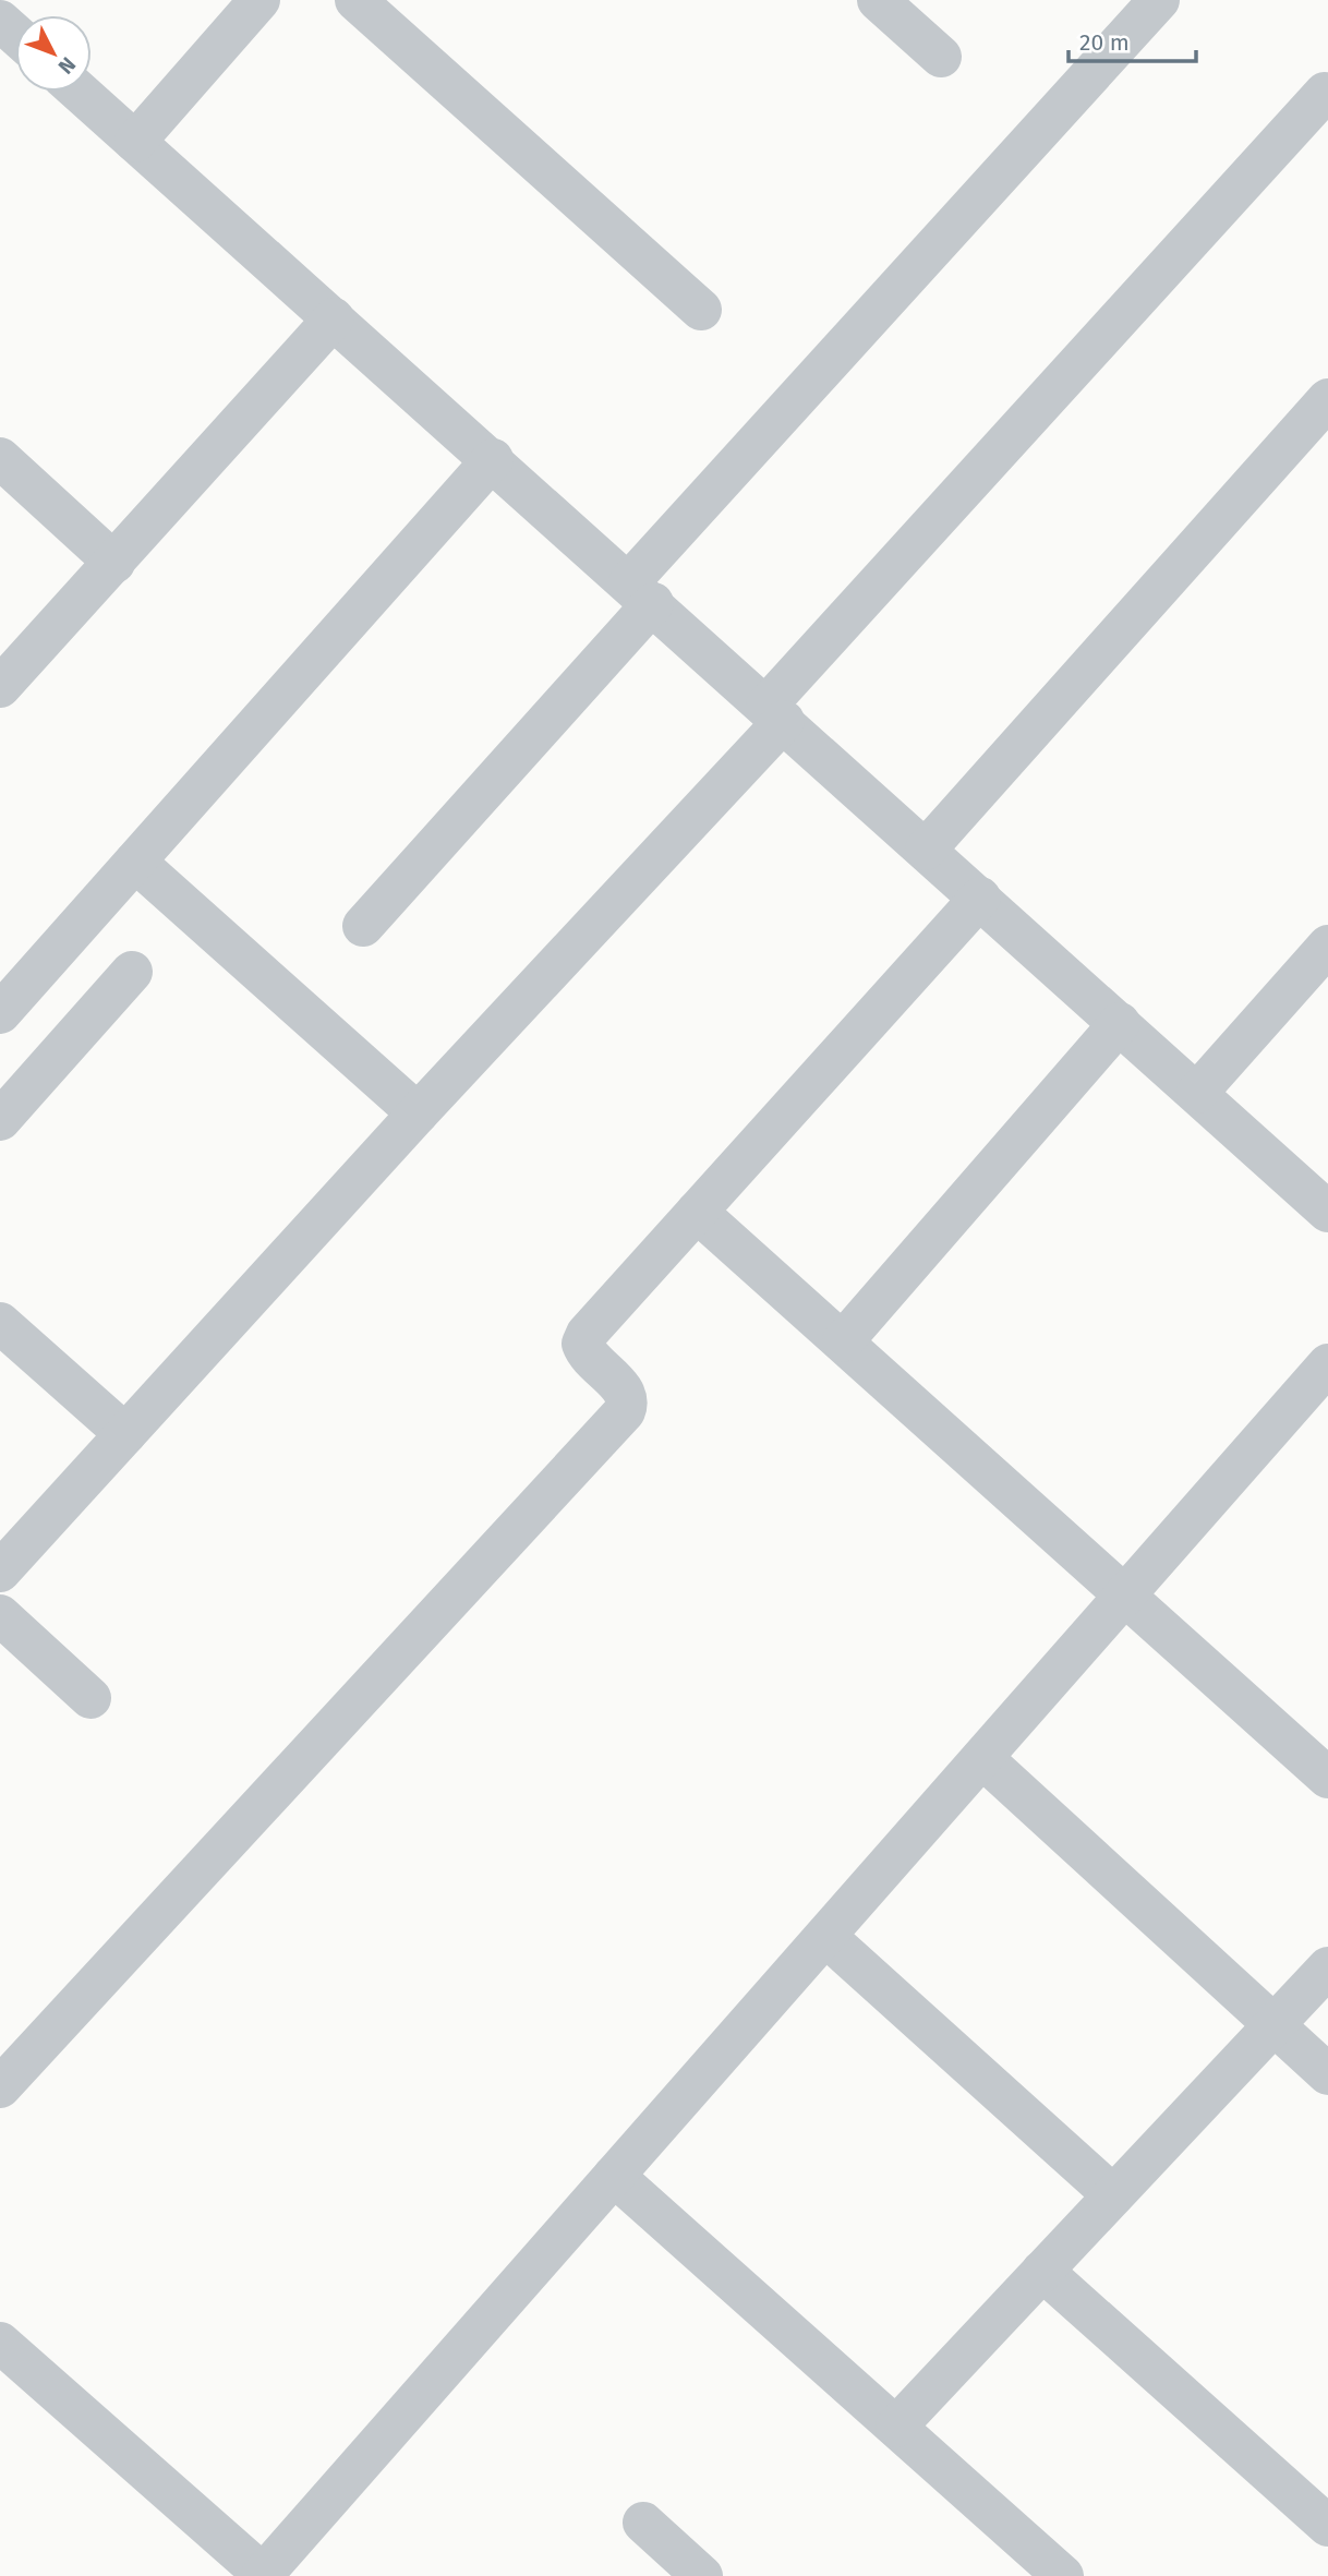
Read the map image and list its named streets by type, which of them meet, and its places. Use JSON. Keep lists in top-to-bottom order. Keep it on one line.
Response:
{"scale_bar":"20 m","north":"bottom right"}
